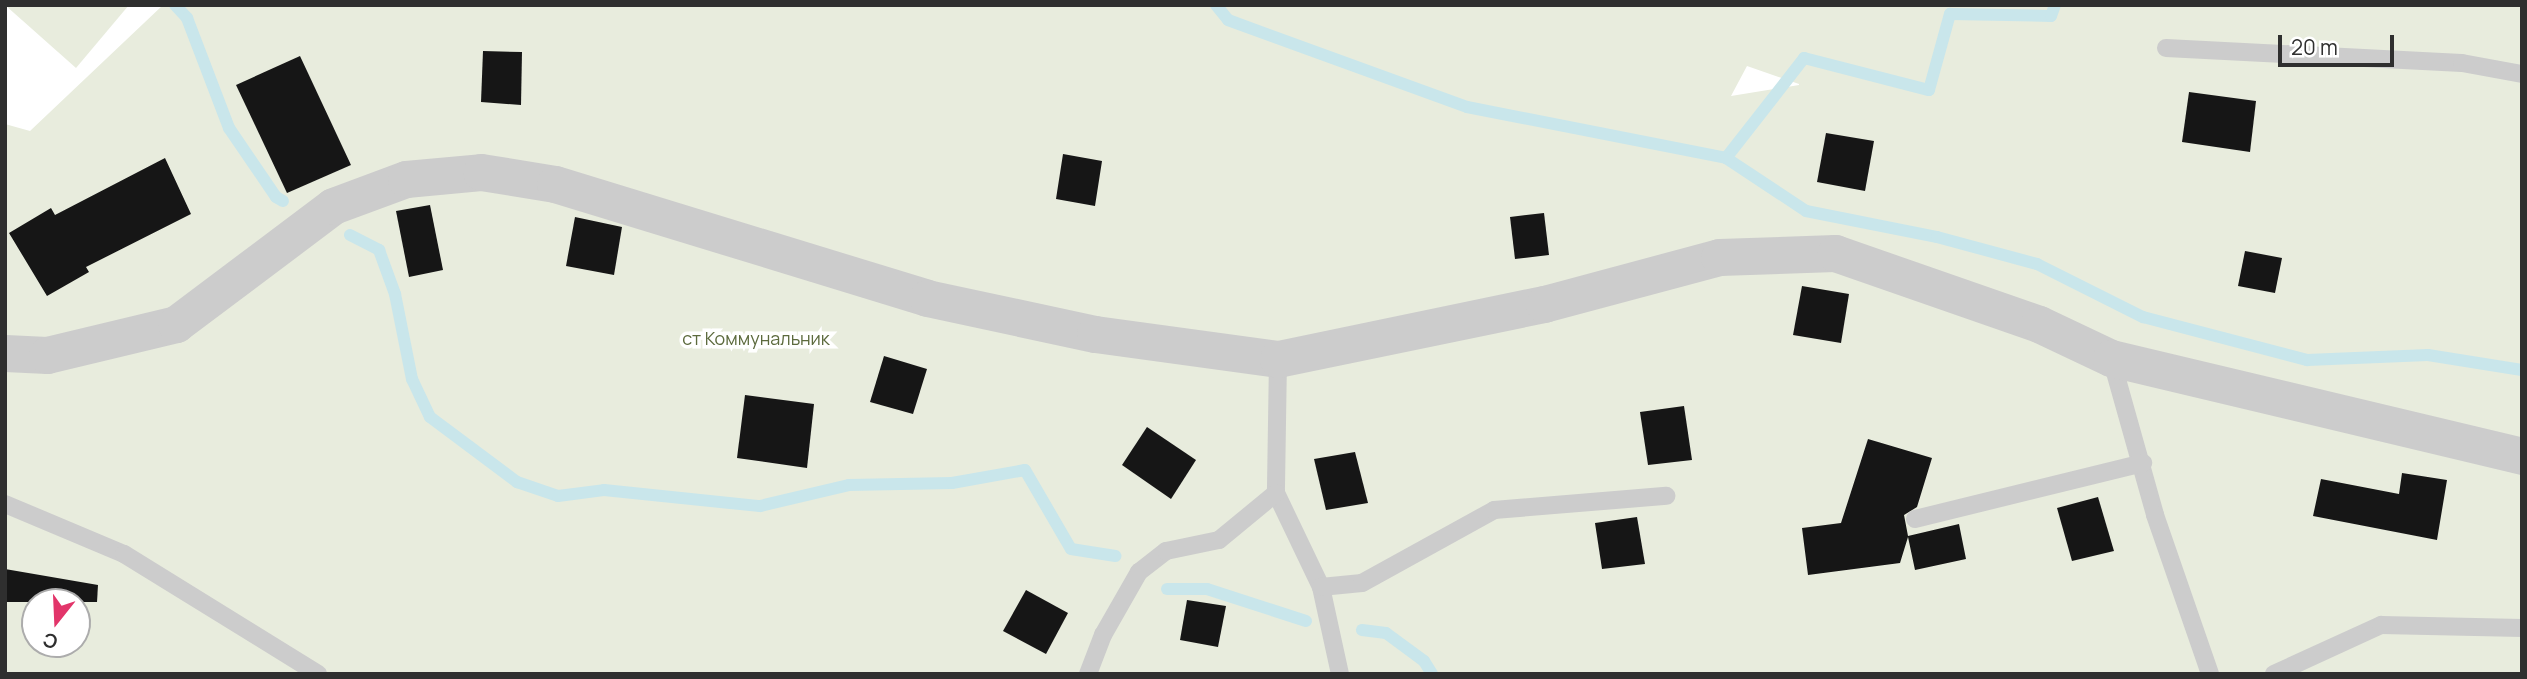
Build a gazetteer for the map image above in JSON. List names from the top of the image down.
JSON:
{
  "parks": ["ст Коммунальник"],
  "scale_bar": "20 m",
  "north": "bottom"
}
